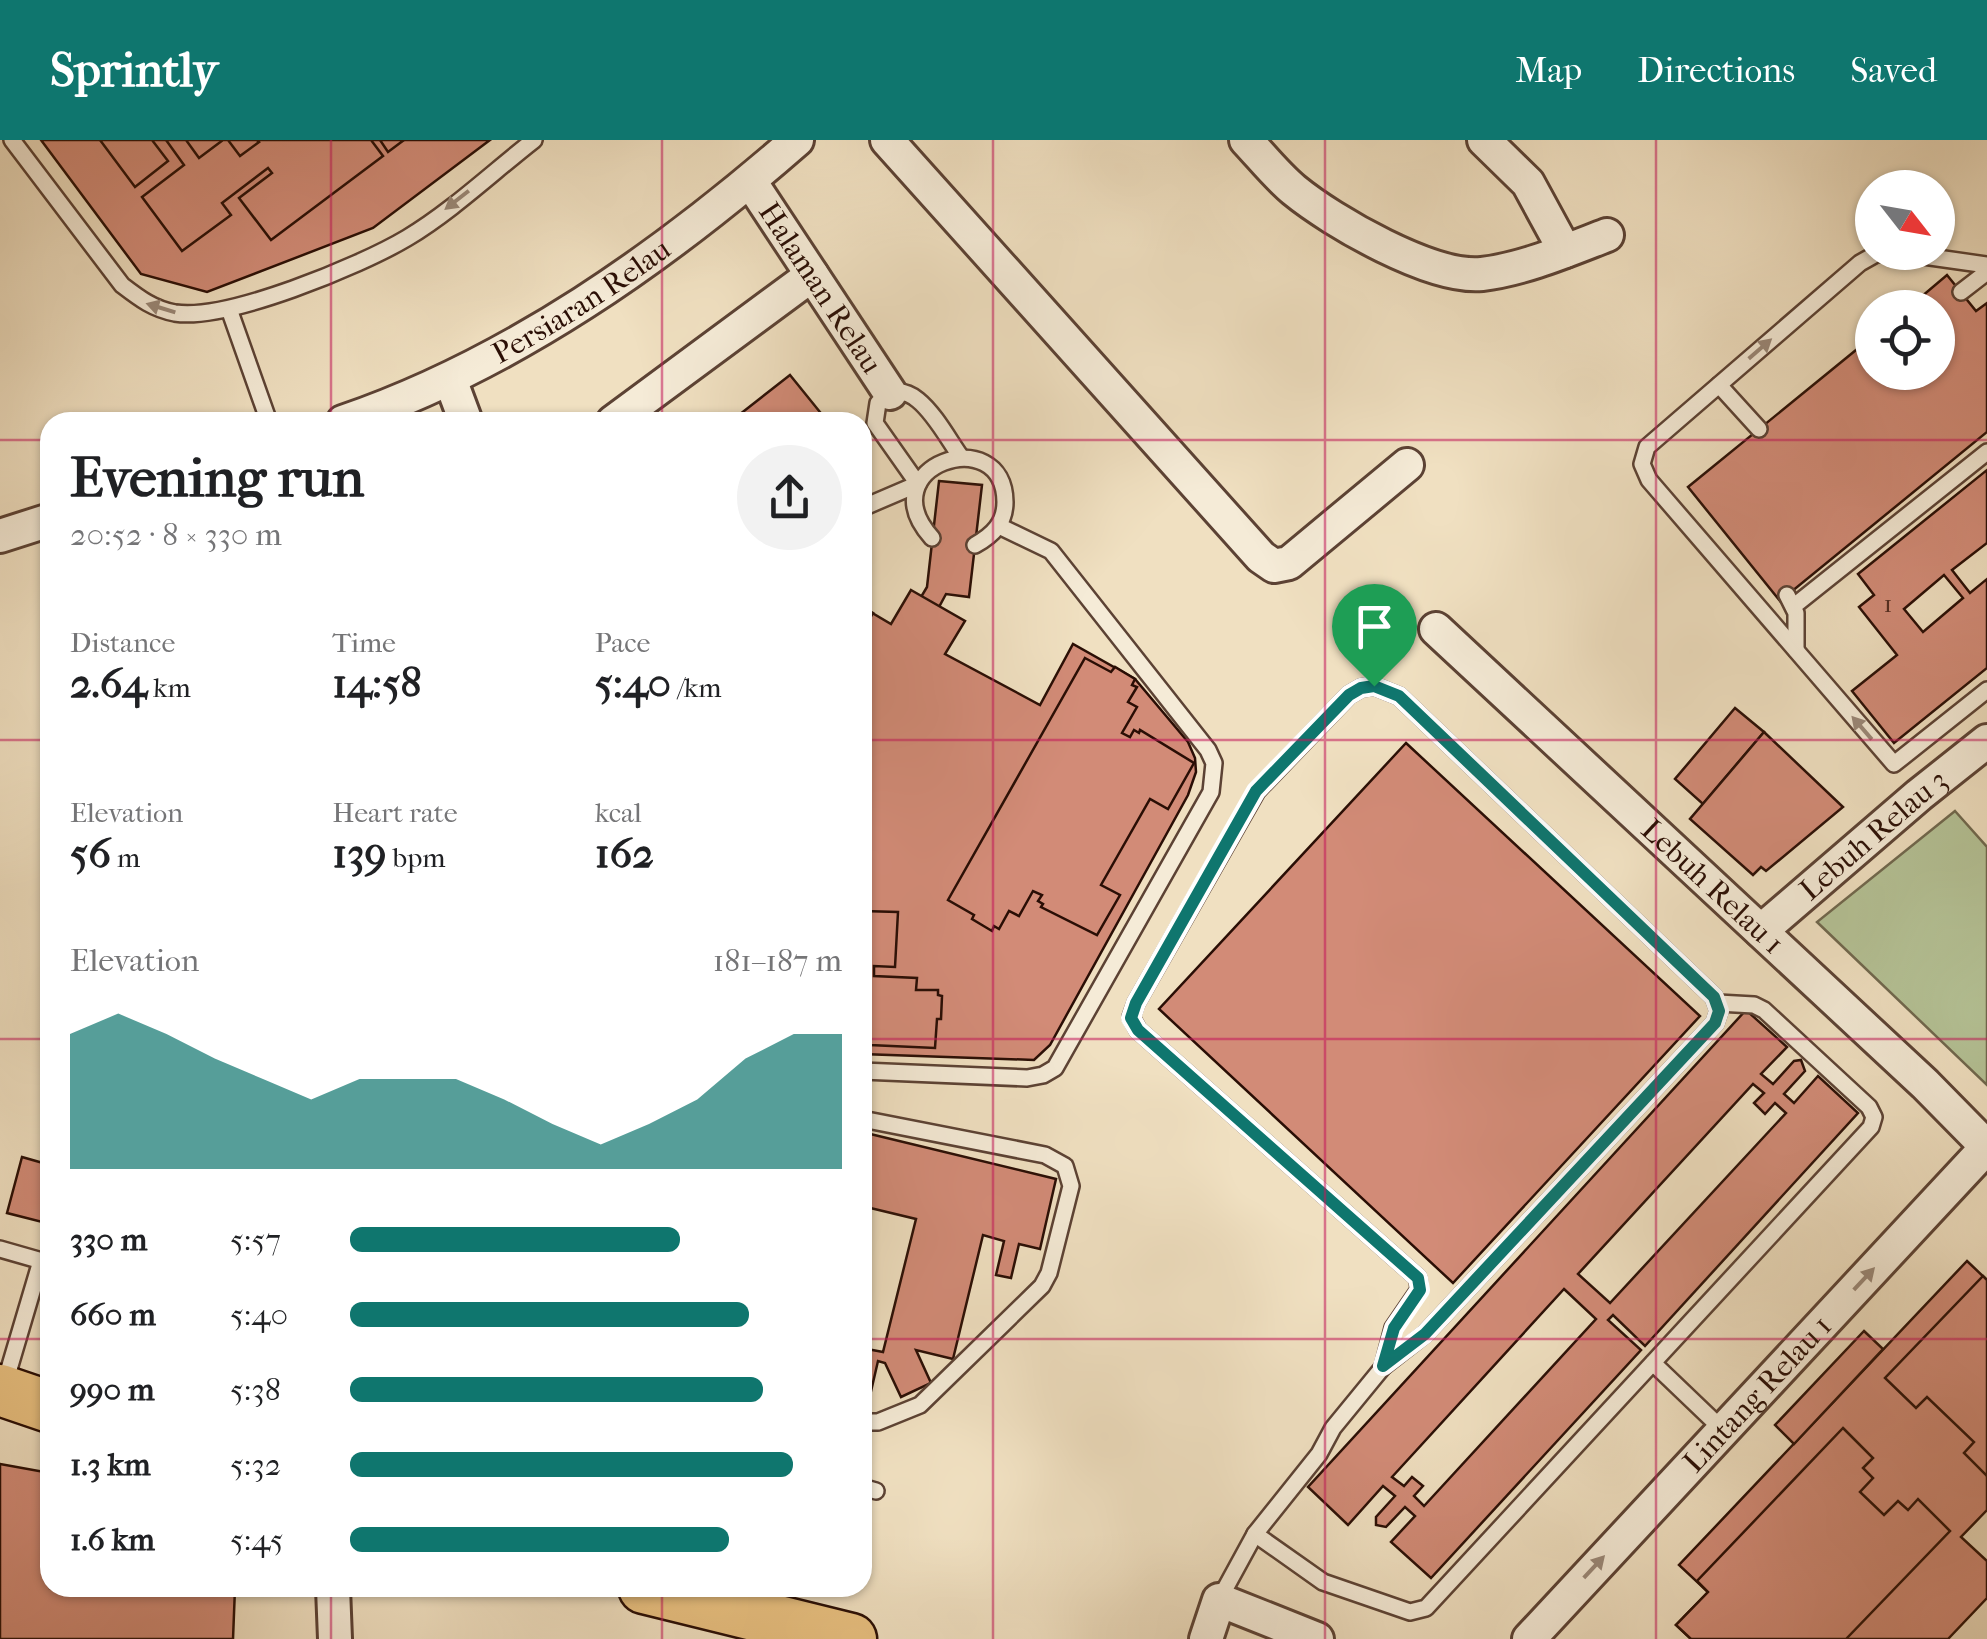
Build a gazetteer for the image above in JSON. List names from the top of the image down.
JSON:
{
  "streets": {
    "street": [
      "Halaman Relau",
      "Persiaran Relau",
      "Lebuh Relau 3",
      "Lebuh Relau 1",
      "Lintang Relau 1"
    ]
  },
  "crossings": [
    ["Halaman Relau", "Persiaran Relau"],
    ["Lebuh Relau 3", "Lebuh Relau 1"],
    ["Lebuh Relau 1", "Lintang Relau 1"]
  ],
  "one_way": ["Lintang Relau 1"],
  "house_numbers": ["1"],
  "north": "bottom right",
  "page": {
    "header": "Sprintly",
    "nav": ["Map", "Directions", "Saved"],
    "heading": ["Evening run", "20:52 · 8 × 330 m"],
    "stats": [
      ["Distance", "2.64 km"],
      ["Time", "14:58"],
      ["Pace", "5:40 /km"],
      ["Elevation", "56 m"],
      ["Heart rate", "139 bpm"],
      ["kcal", "162"]
    ],
    "chart": ["Elevation", "181–187 m"],
    "list": [
      {
        "name": "330 m",
        "note": "5:57"
      },
      {
        "name": "660 m",
        "note": "5:40"
      },
      {
        "name": "990 m",
        "note": "5:38"
      },
      {
        "name": "1.3 km",
        "note": "5:32"
      },
      {
        "name": "1.6 km",
        "note": "5:45"
      }
    ]
  }
}
